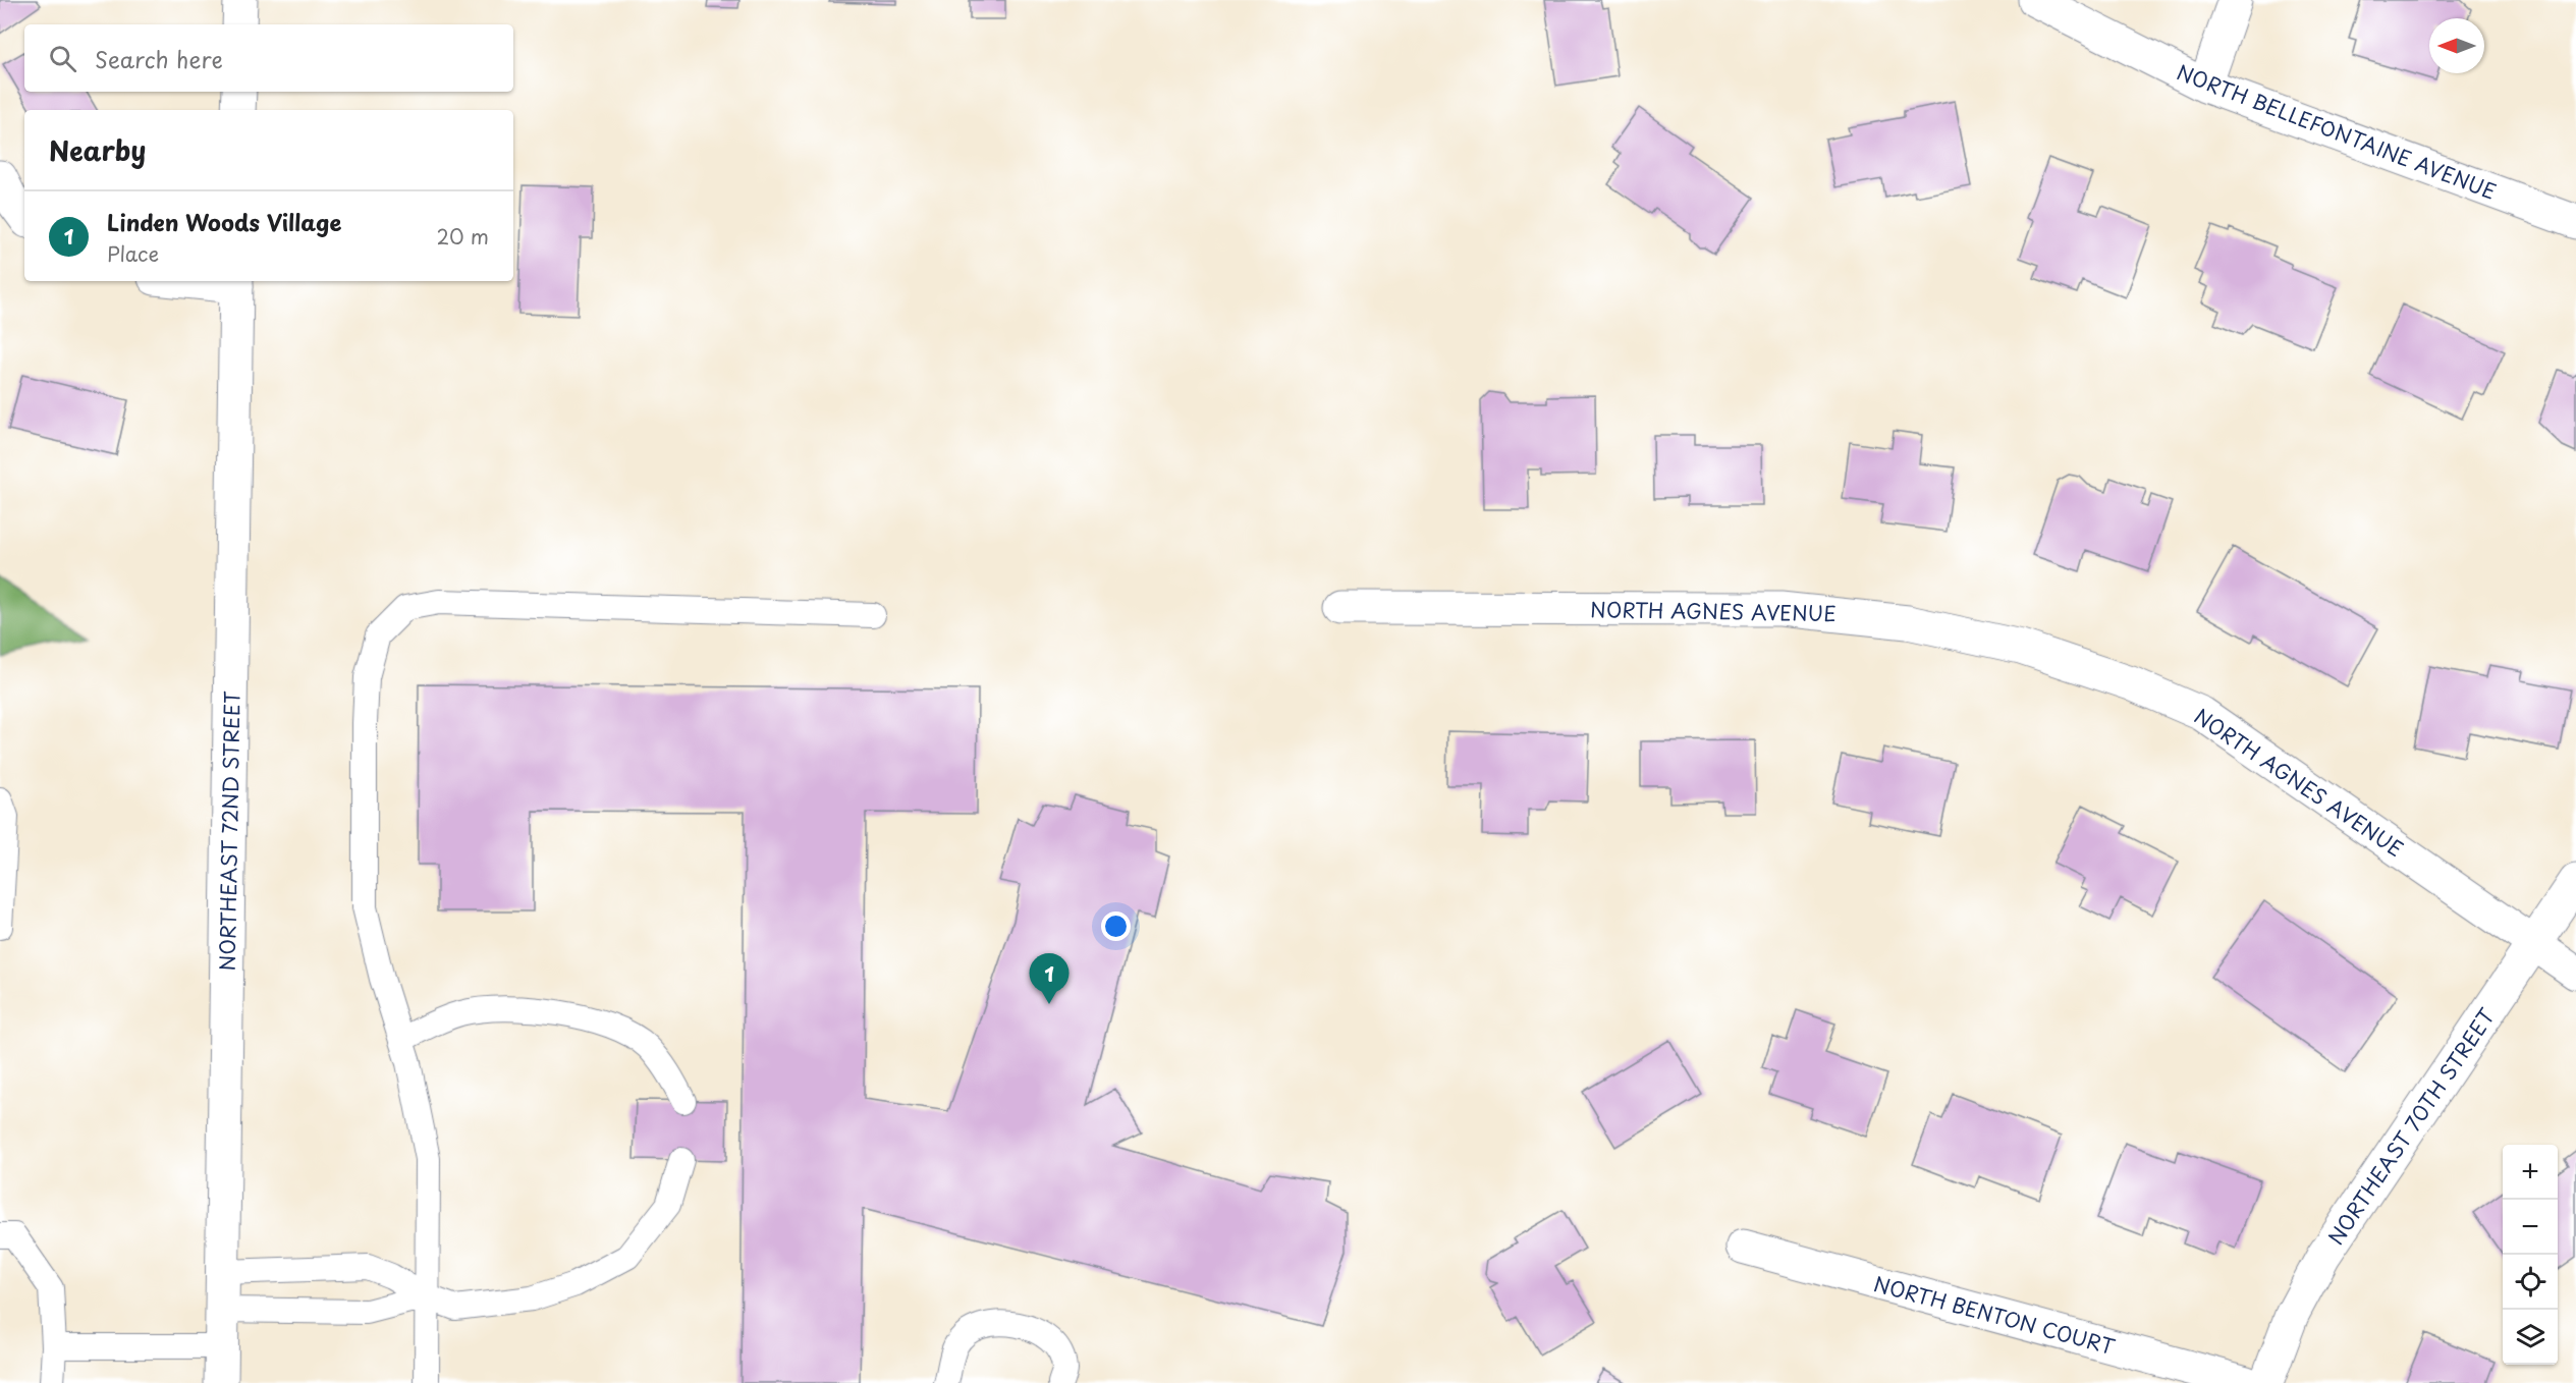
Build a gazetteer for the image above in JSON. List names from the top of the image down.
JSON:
{
  "streets": {
    "street": [
      "NORTH BELLEFONTAINE AVENUE",
      "NORTH AGNES AVENUE",
      "NORTHEAST 72ND STREET",
      "NORTHEAST 70TH STREET",
      "NORTH BENTON COURT"
    ]
  },
  "crossings": [
    ["NORTH AGNES AVENUE", "NORTHEAST 70TH STREET"]
  ],
  "north": "left",
  "page": {
    "search": "Search here",
    "heading": "Nearby",
    "list": [
      {
        "mark": "1",
        "name": "Linden Woods Village",
        "note": "Place",
        "value": "20 m"
      }
    ],
    "pins": "1",
    "map_buttons": ["+", "−"]
  }
}
